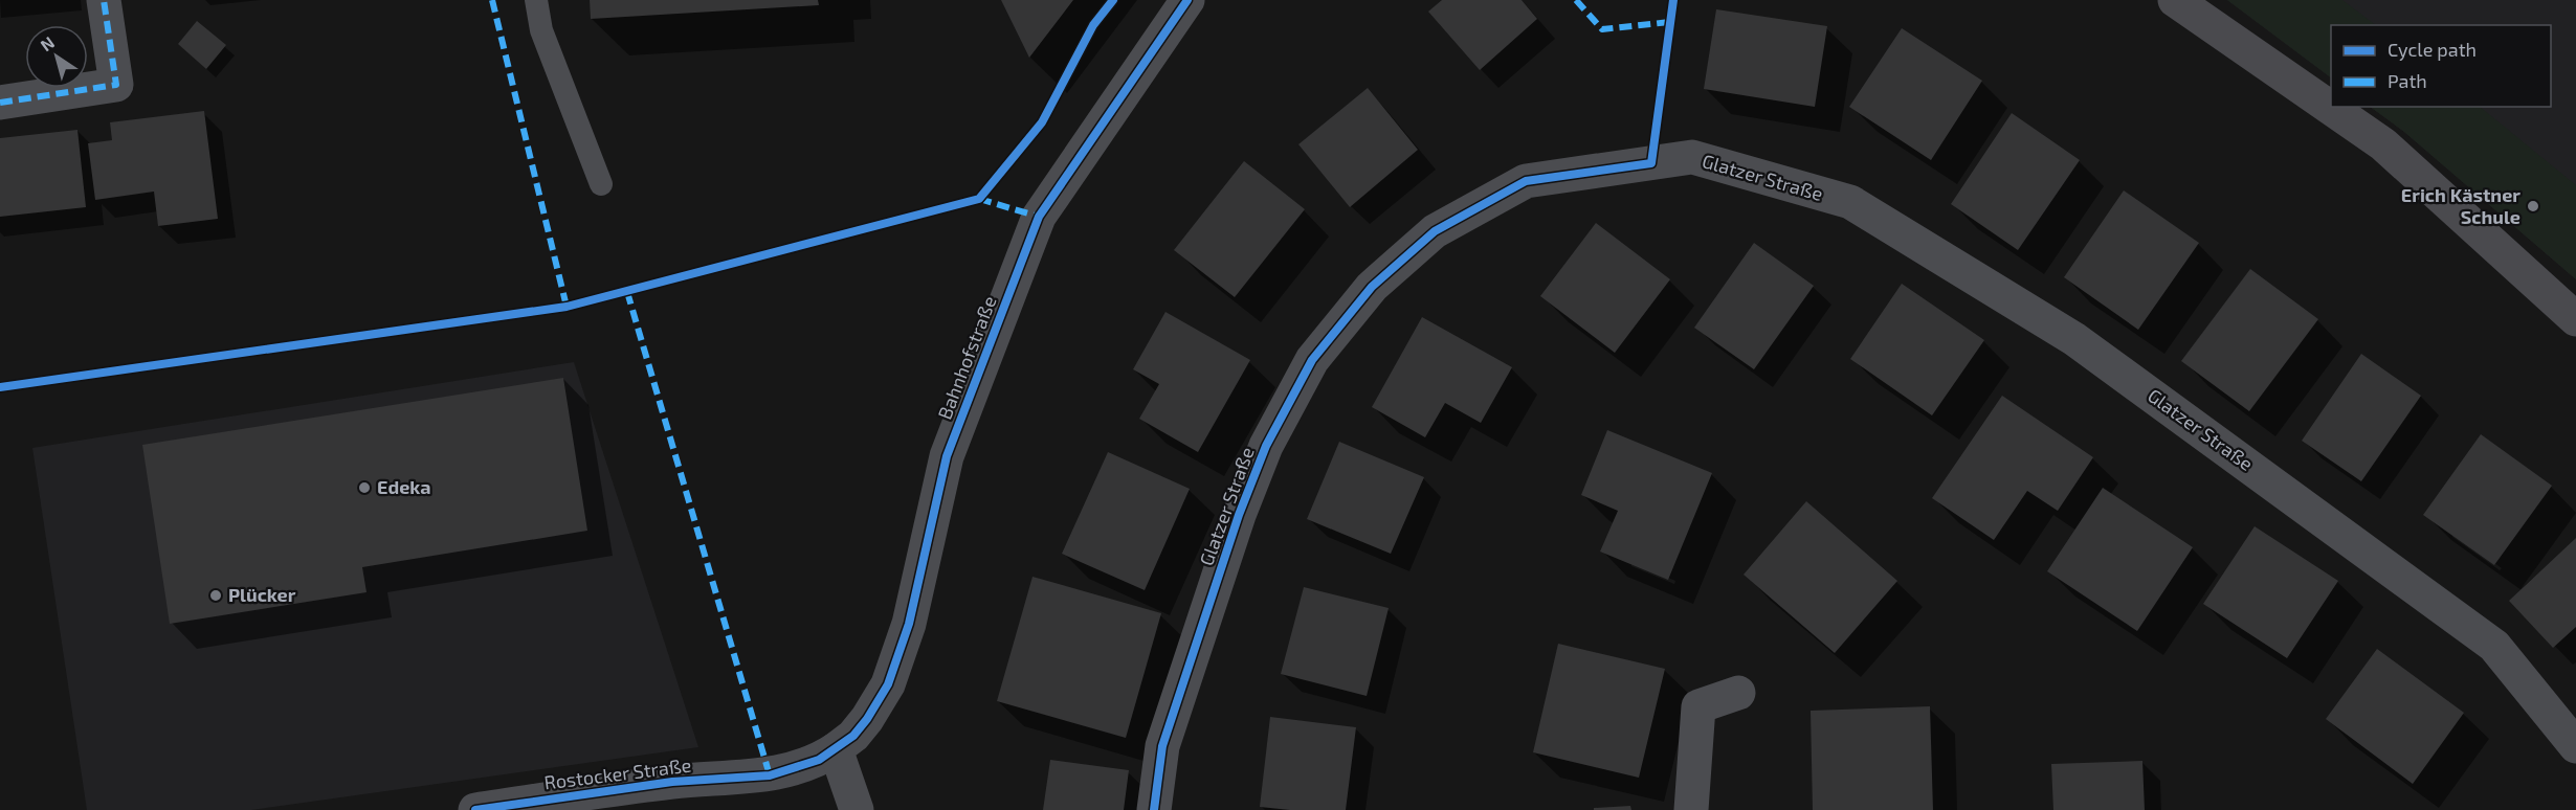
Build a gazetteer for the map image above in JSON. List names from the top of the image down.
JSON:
{
  "streets": {
    "street": ["Glatzer Straße", "Bahnhofstraße", "Rostocker Straße"]
  },
  "crossings": [
    ["Bahnhofstraße", "Rostocker Straße"]
  ],
  "places": ["Erich Kästner Schule", "Edeka", "Plücker"],
  "legend": ["Cycle path", "Path"],
  "north": "top left"
}
